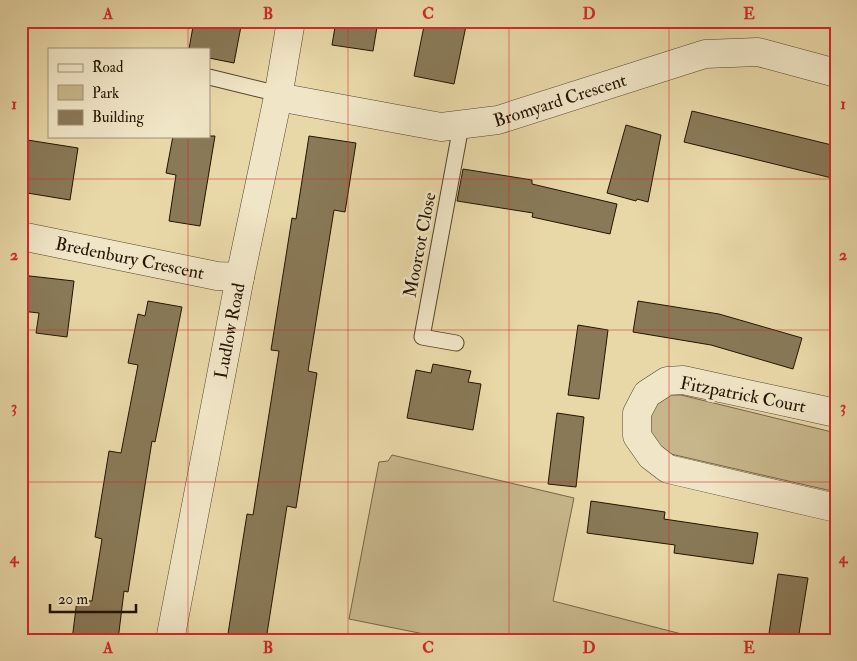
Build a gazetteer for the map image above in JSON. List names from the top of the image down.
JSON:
{
  "streets": {
    "street": [
      "Bromyard Crescent",
      "Bredenbury Crescent",
      "Ludlow Road",
      "Fitzpatrick Court"
    ],
    "lane": ["Moorcot Close"]
  },
  "crossings": [
    ["Bromyard Crescent", "Moorcot Close"],
    ["Bromyard Crescent", "Ludlow Road"],
    ["Bredenbury Crescent", "Ludlow Road"]
  ],
  "legend": ["Road", "Park", "Building"],
  "scale_bar": "20 m",
  "grid": {
    "columns": [
      "A",
      "B",
      "C",
      "D",
      "E"
    ],
    "rows": [
      "1",
      "2",
      "3",
      "4"
    ]
  }
}
